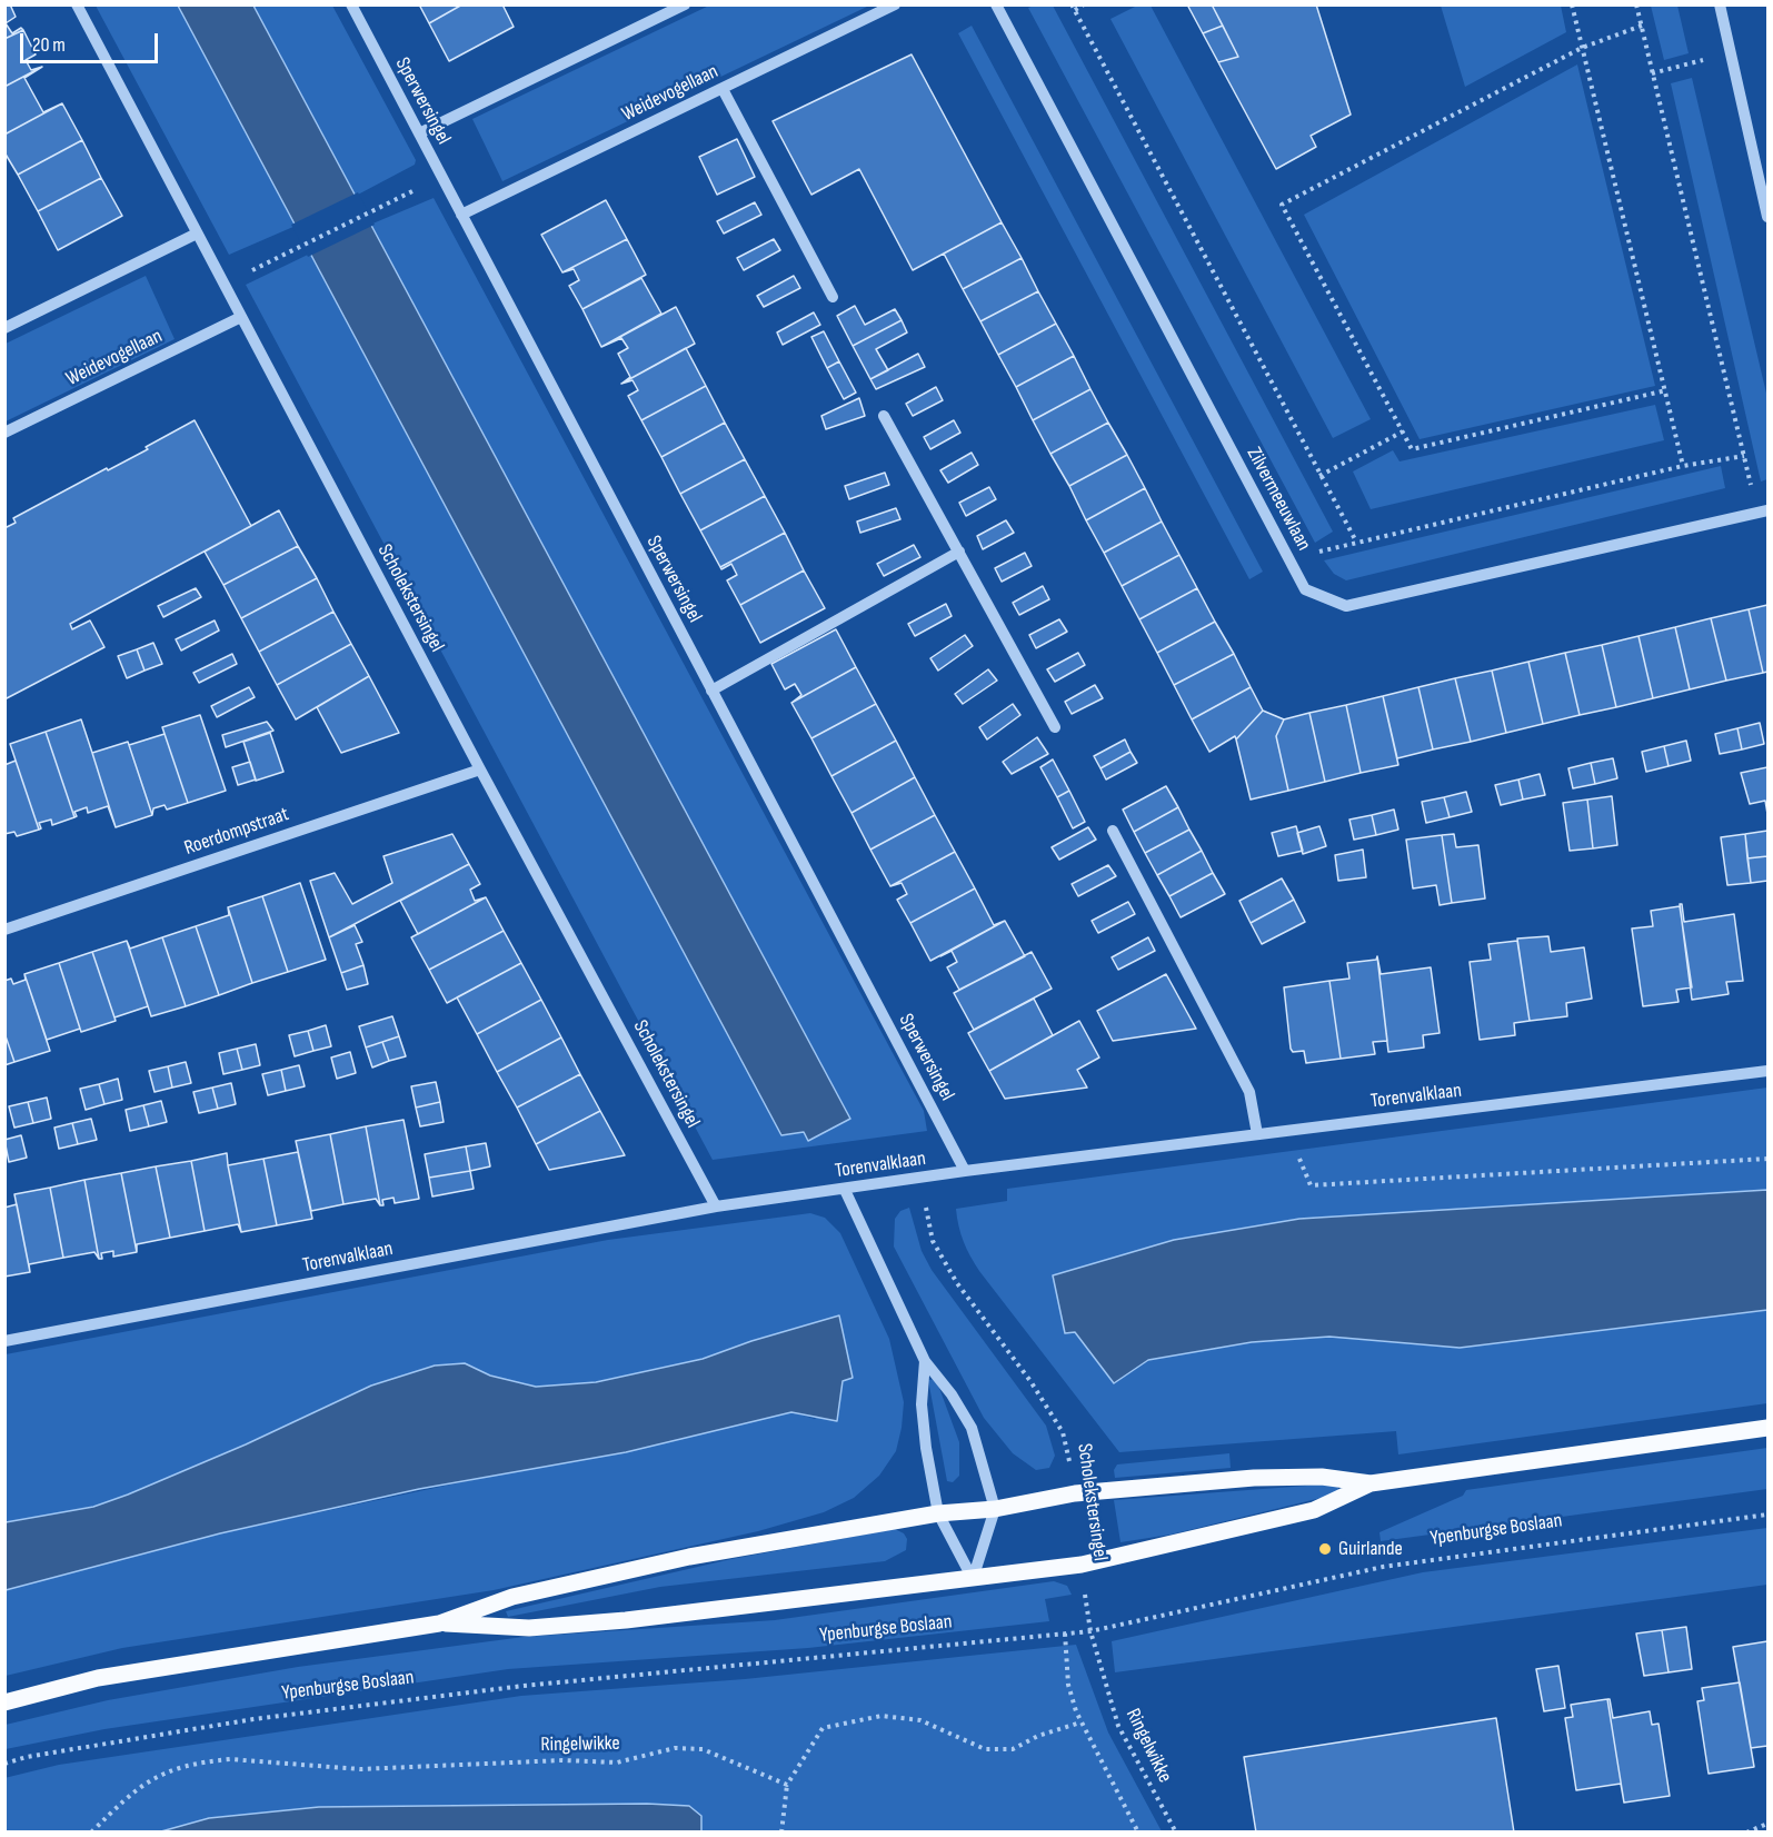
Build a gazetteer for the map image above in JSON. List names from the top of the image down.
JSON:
{
  "streets": {
    "main road": ["Ypenburgse Boslaan"],
    "street": [
      "Weidevogellaan",
      "Sperwersingel",
      "Zilvermeeuwlaan",
      "Scholekstersingel",
      "Roerdompstraat",
      "Torenvalklaan"
    ],
    "path": ["Ringelwikke"]
  },
  "crossings": [
    ["Weidevogellaan", "Sperwersingel"],
    ["Weidevogellaan", "Scholekstersingel"],
    ["Sperwersingel", "Torenvalklaan"],
    ["Scholekstersingel", "Roerdompstraat"],
    ["Scholekstersingel", "Torenvalklaan"],
    ["Scholekstersingel", "Ypenburgse Boslaan"],
    ["Scholekstersingel", "Ringelwikke"],
    ["Ypenburgse Boslaan", "Ringelwikke"]
  ],
  "places": ["Guirlande"],
  "scale_bar": "20 m"
}
